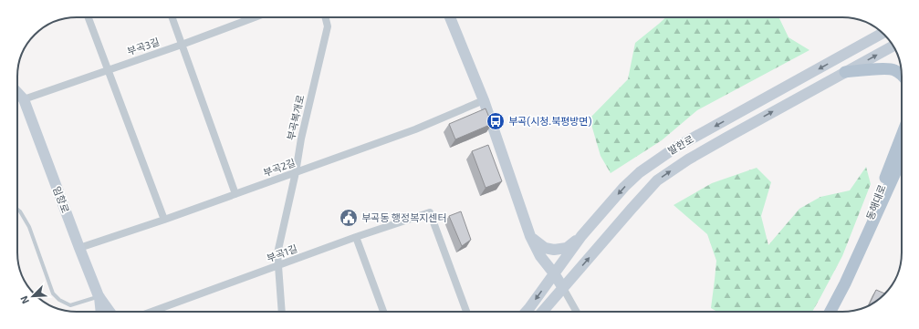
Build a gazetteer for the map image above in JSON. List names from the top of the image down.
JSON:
{
  "streets": {
    "main road": ["동해대로"],
    "street": [
      "부곡3길",
      "부곡복개로",
      "발한로",
      "부곡2길",
      "임항로",
      "부곡1길"
    ]
  },
  "crossings": [
    ["부곡3길", "임항로"],
    ["부곡복개로", "부곡2길"],
    ["부곡복개로", "부곡1길"],
    ["부곡2길", "임항로"]
  ],
  "places": {
    "bus stop": ["부곡(시청.북평방면)"],
    "public building": ["부곡동 행정복지센터"]
  },
  "north": "bottom left"
}
